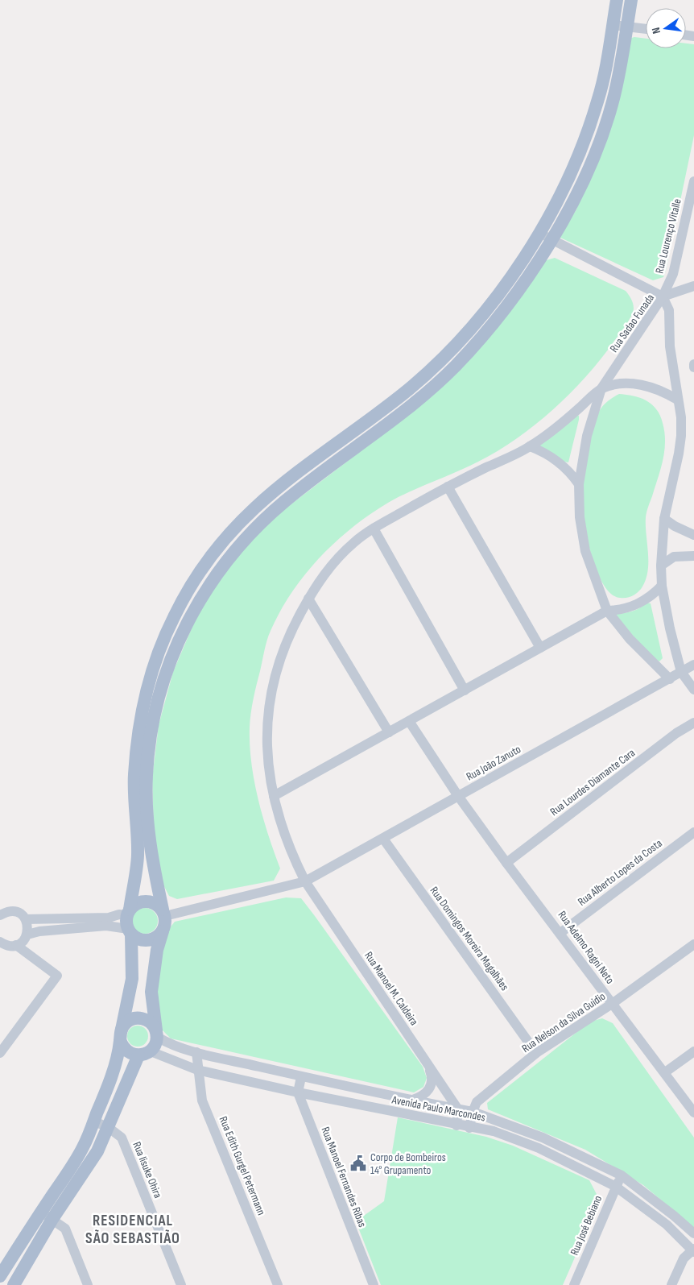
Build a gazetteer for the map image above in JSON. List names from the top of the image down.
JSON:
{
  "streets": {
    "street": [
      "Rua Lourenço Vitalle",
      "Rua Sadao Funada",
      "Rua João Zanuto",
      "Rua Lourdes Diamante Cara",
      "Rua Alberto Lopes da Costa",
      "Rua Domingos Moreira Magalhães",
      "Rua Adelmo Ragni Neto",
      "Rua Manoel M. Caldeira",
      "Rua Nelson da Silva Guidio",
      "Avenida Paulo Marcondes",
      "Rua Edith Gurgel Petermann",
      "Rua Iisuke Ohira",
      "Rua Manoel Fernandes Ribas",
      "Rua José Bebiano"
    ]
  },
  "crossings": [
    ["Rua Lourenço Vitalle", "Rua Sadao Funada"],
    ["Rua Sadao Funada", "Rua João Zanuto"],
    ["Rua Sadao Funada", "Rua Manoel M. Caldeira"],
    ["Rua João Zanuto", "Rua Domingos Moreira Magalhães"],
    ["Rua João Zanuto", "Rua Adelmo Ragni Neto"],
    ["Rua João Zanuto", "Rua Manoel M. Caldeira"],
    ["Rua Lourdes Diamante Cara", "Rua Adelmo Ragni Neto"],
    ["Rua Alberto Lopes da Costa", "Rua Adelmo Ragni Neto"],
    ["Rua Domingos Moreira Magalhães", "Rua Nelson da Silva Guidio"],
    ["Rua Adelmo Ragni Neto", "Rua Nelson da Silva Guidio"],
    ["Rua Manoel M. Caldeira", "Avenida Paulo Marcondes"],
    ["Rua Nelson da Silva Guidio", "Avenida Paulo Marcondes"],
    ["Avenida Paulo Marcondes", "Rua Edith Gurgel Petermann"],
    ["Avenida Paulo Marcondes", "Rua Manoel Fernandes Ribas"],
    ["Avenida Paulo Marcondes", "Rua José Bebiano"]
  ],
  "districts": ["RESIDENCIAL SÃO SEBASTIÃO"],
  "places": {
    "public building": ["Corpo de Bombeiros 14° Grupamento"]
  },
  "north": "left"
}
